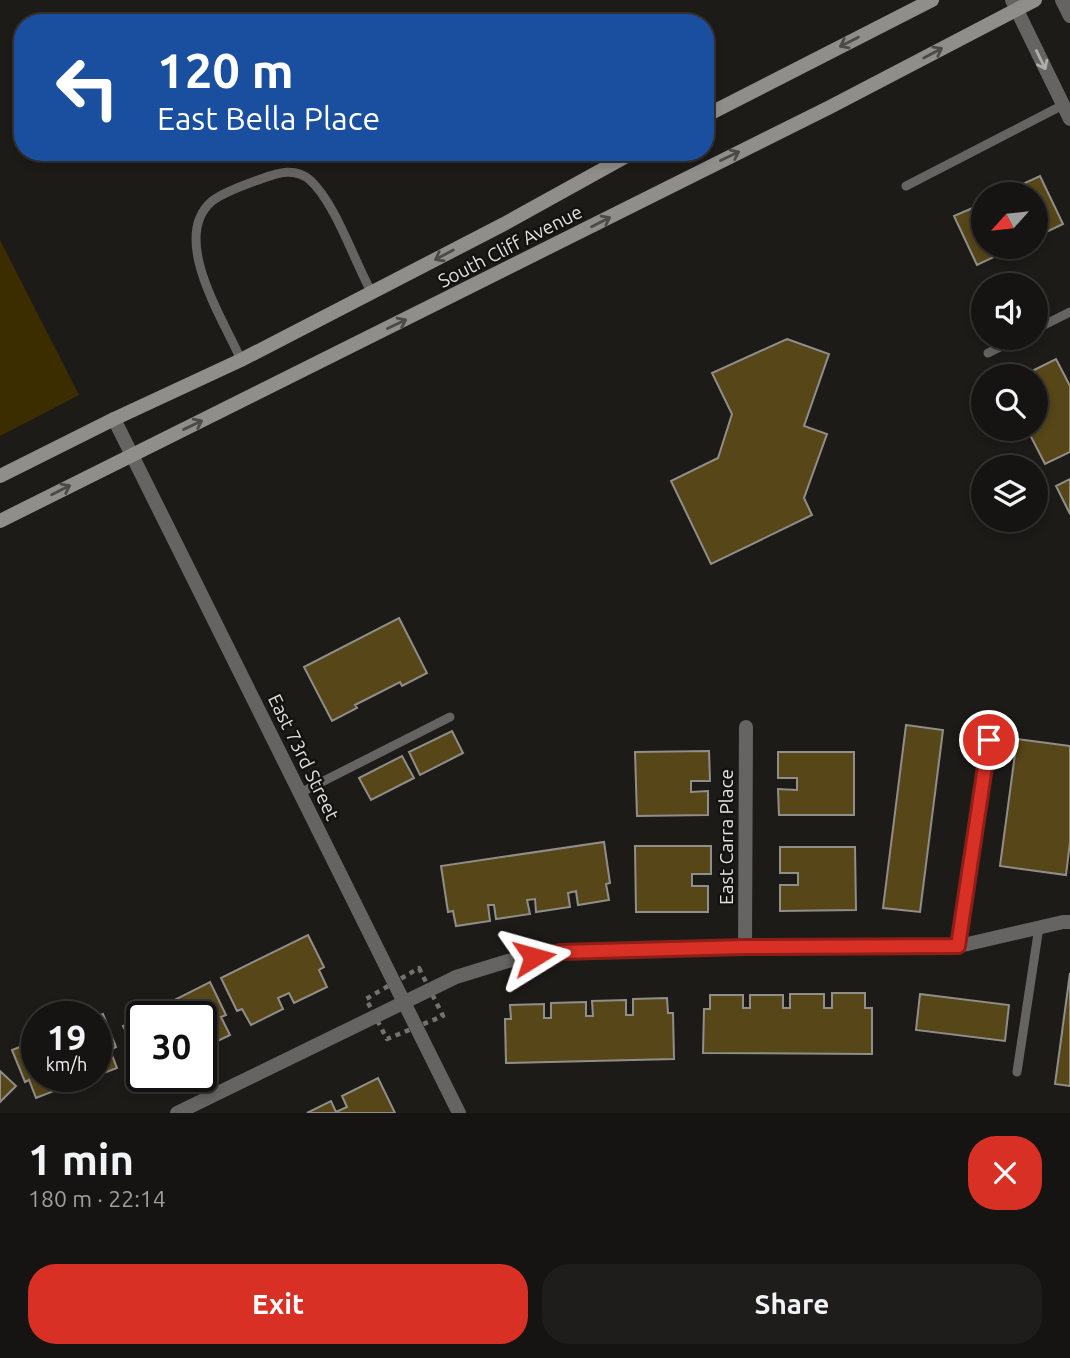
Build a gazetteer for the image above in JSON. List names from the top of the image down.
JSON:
{
  "streets": {
    "main road": ["South Cliff Avenue"],
    "street": ["East 73rd Street", "East Carra Place"]
  },
  "crossings": [
    ["South Cliff Avenue", "East 73rd Street"]
  ],
  "north": "bottom left",
  "page": {
    "turn": ["120 m", "East Bella Place"],
    "speed": "19 km/h",
    "limit": "30",
    "heading": ["1 min", "180 m · 22:14"],
    "buttons": ["Exit", "Share"]
  }
}
